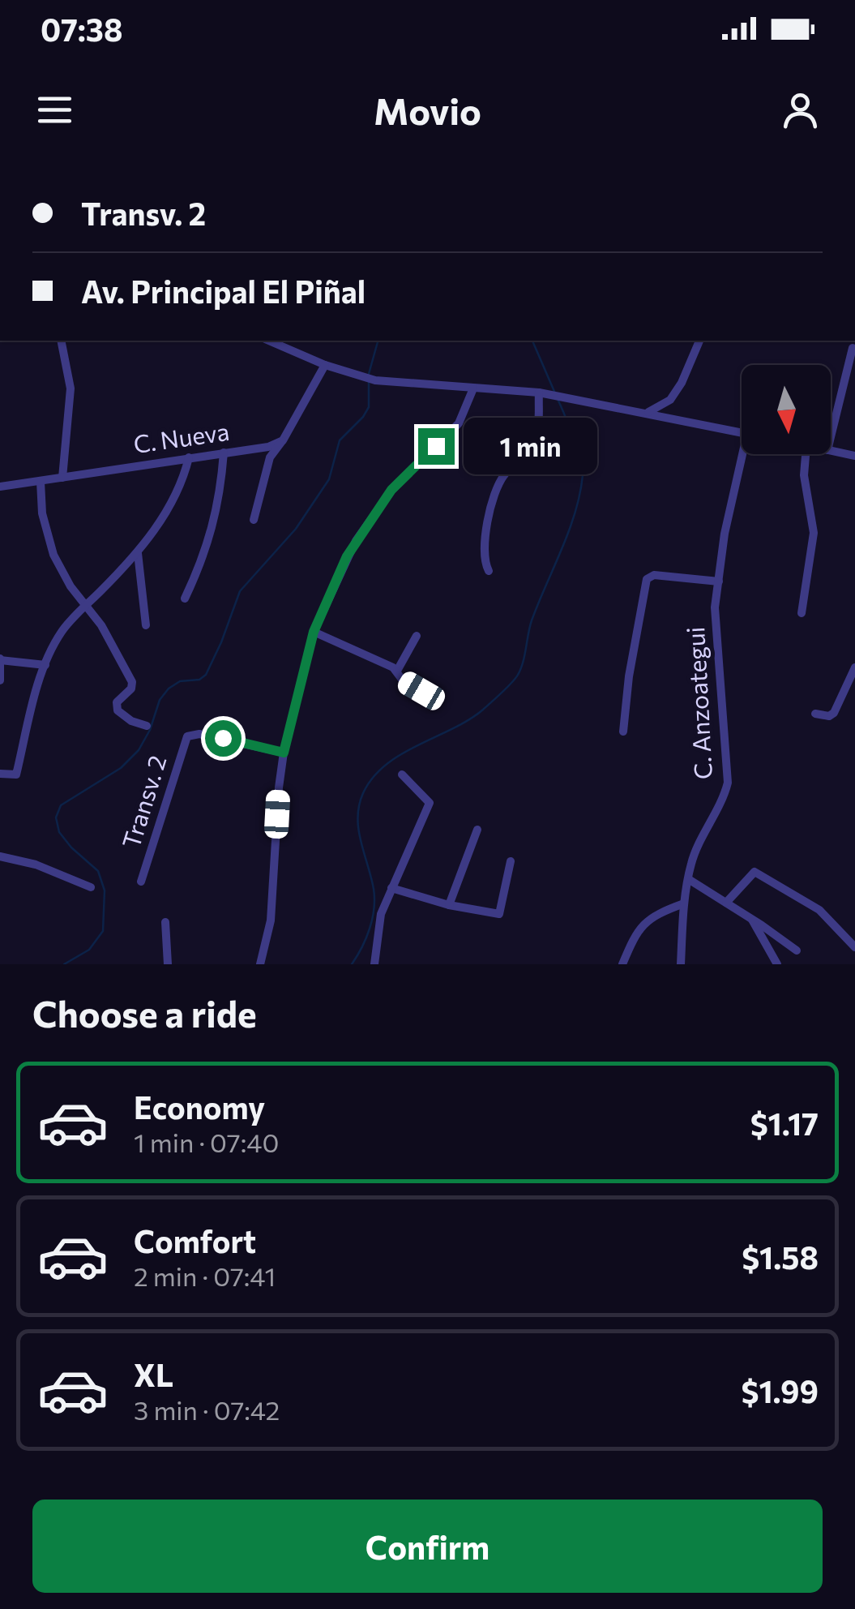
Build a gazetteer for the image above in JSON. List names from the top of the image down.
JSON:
{
  "streets": {
    "street": ["C. Nueva", "C. Anzoategui", "Transv. 2"]
  },
  "north": "bottom",
  "page": {
    "status": "07:38",
    "header": "Movio",
    "banner": ["Transv. 2", "Av. Principal El Piñal"],
    "bubble": "1 min",
    "heading": "Choose a ride",
    "list": [
      {
        "name": "Economy",
        "note": "1 min · 07:40",
        "value": "$1.17"
      },
      {
        "name": "Comfort",
        "note": "2 min · 07:41",
        "value": "$1.58"
      },
      {
        "name": "XL",
        "note": "3 min · 07:42",
        "value": "$1.99"
      }
    ],
    "buttons": "Confirm"
  }
}
